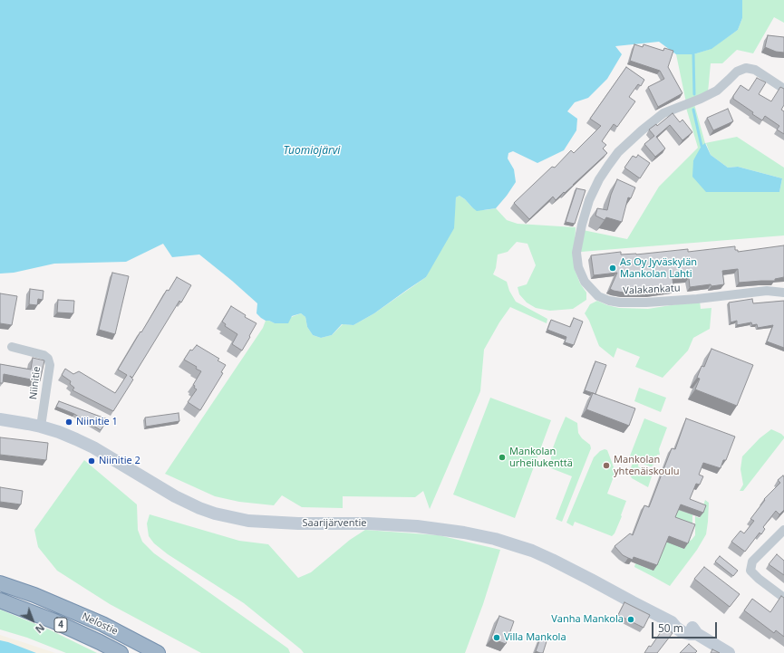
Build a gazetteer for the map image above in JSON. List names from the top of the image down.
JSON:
{
  "streets": {
    "highway": ["Nelostie", "4"],
    "main road": ["Saarijärventie"],
    "street": ["Valakankatu", "Niinitie"]
  },
  "crossings": [
    ["Niinitie", "Saarijärventie"]
  ],
  "water": ["Tuomiojärvi"],
  "places": [
    "As Oy Jyväskylän Mankolan Lahti",
    "Niinitie 1",
    "Mankolan urheilukenttä",
    "Niinitie 2",
    "Mankolan yhtenäiskoulu",
    "Vanha Mankola",
    "Villa Mankola"
  ],
  "scale_bar": "50 m",
  "north": "bottom right"
}
